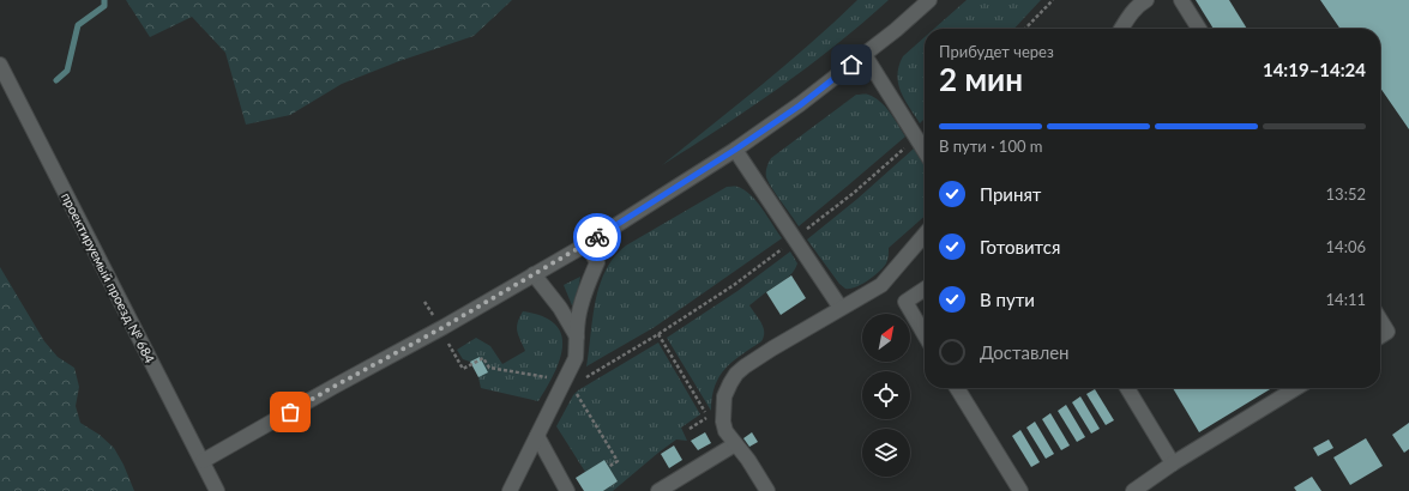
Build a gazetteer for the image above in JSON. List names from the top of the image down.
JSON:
{
  "streets": {
    "street": ["проектируемый проезд № 684"]
  },
  "north": "top right",
  "page": {
    "heading": ["2 мин", "Прибудет через", "14:19–14:24"],
    "bar": "В пути · 100 m",
    "list": [
      ["Принят", "13:52"],
      ["Готовится", "14:06"],
      ["В пути", "14:11"],
      "Доставлен"
    ]
  }
}
